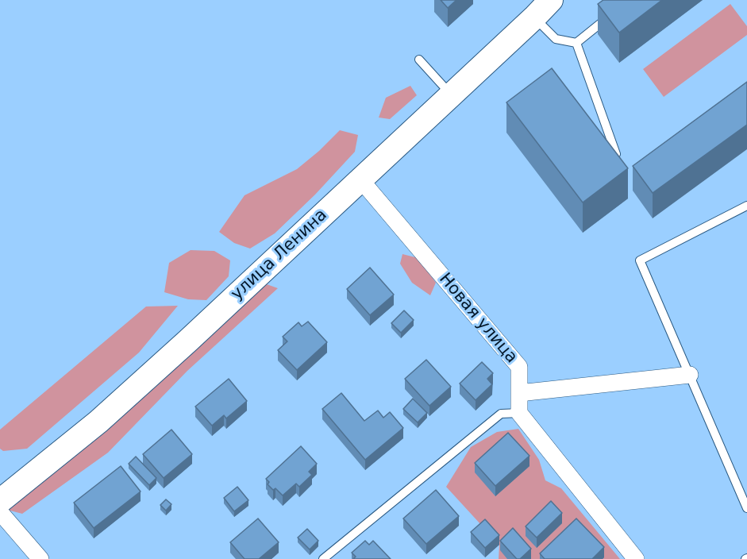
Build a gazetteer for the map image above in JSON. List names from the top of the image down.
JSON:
{
  "streets": {
    "main road": ["улица Ленина"],
    "street": ["Новая улица"]
  },
  "crossings": [
    ["улица Ленина", "Новая улица"]
  ]
}
